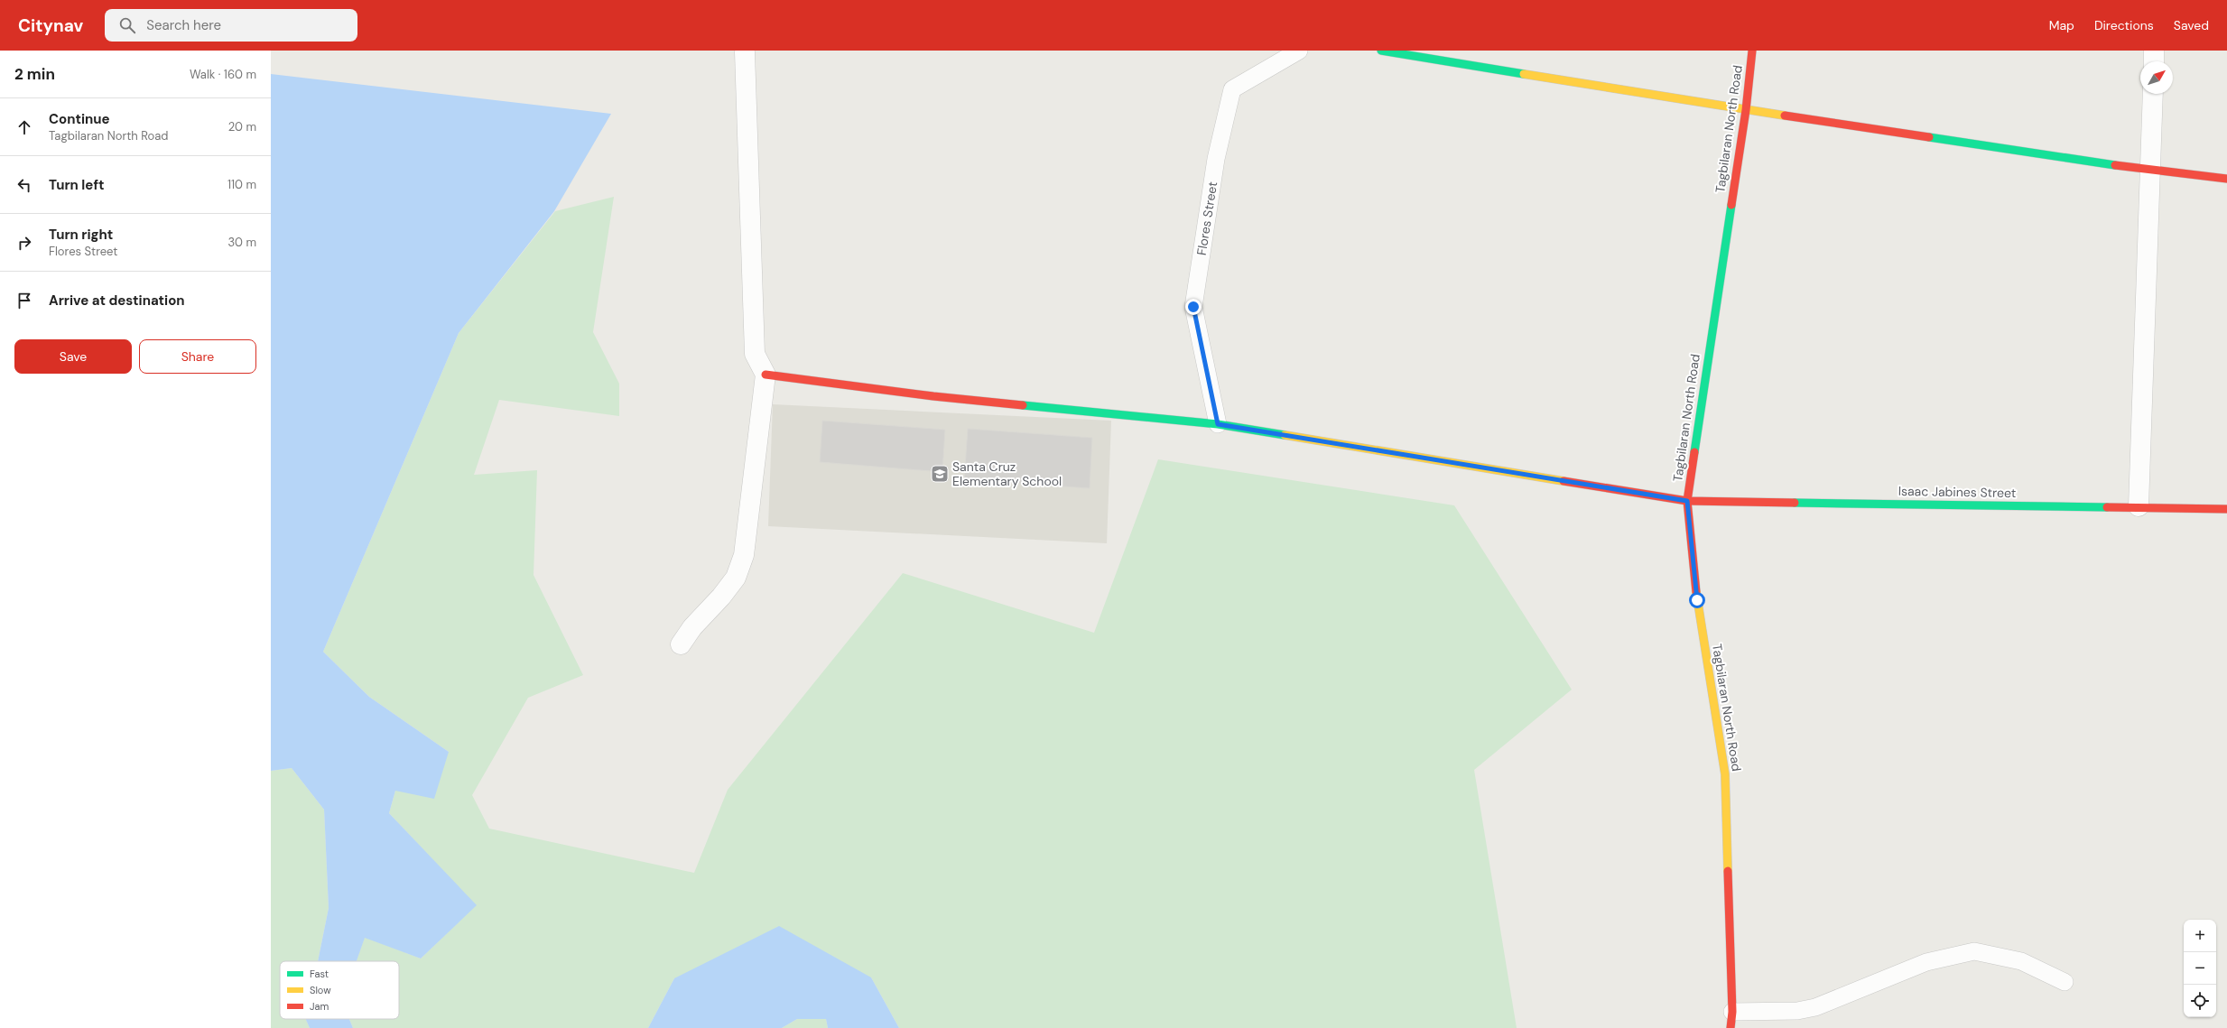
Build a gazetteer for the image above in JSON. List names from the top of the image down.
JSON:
{
  "streets": {
    "street": ["Tagbilaran North Road", "Isaac Jabines Street"],
    "lane": ["Flores Street"]
  },
  "crossings": [
    ["Tagbilaran North Road", "Isaac Jabines Street"],
    ["Flores Street", "Isaac Jabines Street"]
  ],
  "places": {
    "school or university": ["Santa Cruz Elementary School"]
  },
  "legend": ["Fast", "Slow", "Jam"],
  "north": "top right",
  "page": {
    "header": "Citynav",
    "search": "Search here",
    "nav": ["Map", "Directions", "Saved"],
    "heading": ["2 min", "Walk · 160 m"],
    "list": [
      ["Continue", "Tagbilaran North Road", "20 m"],
      ["Turn left", "110 m"],
      ["Turn right", "Flores Street", "30 m"],
      "Arrive at destination"
    ],
    "buttons": ["Save", "Share"],
    "map_buttons": ["+", "−"]
  }
}
